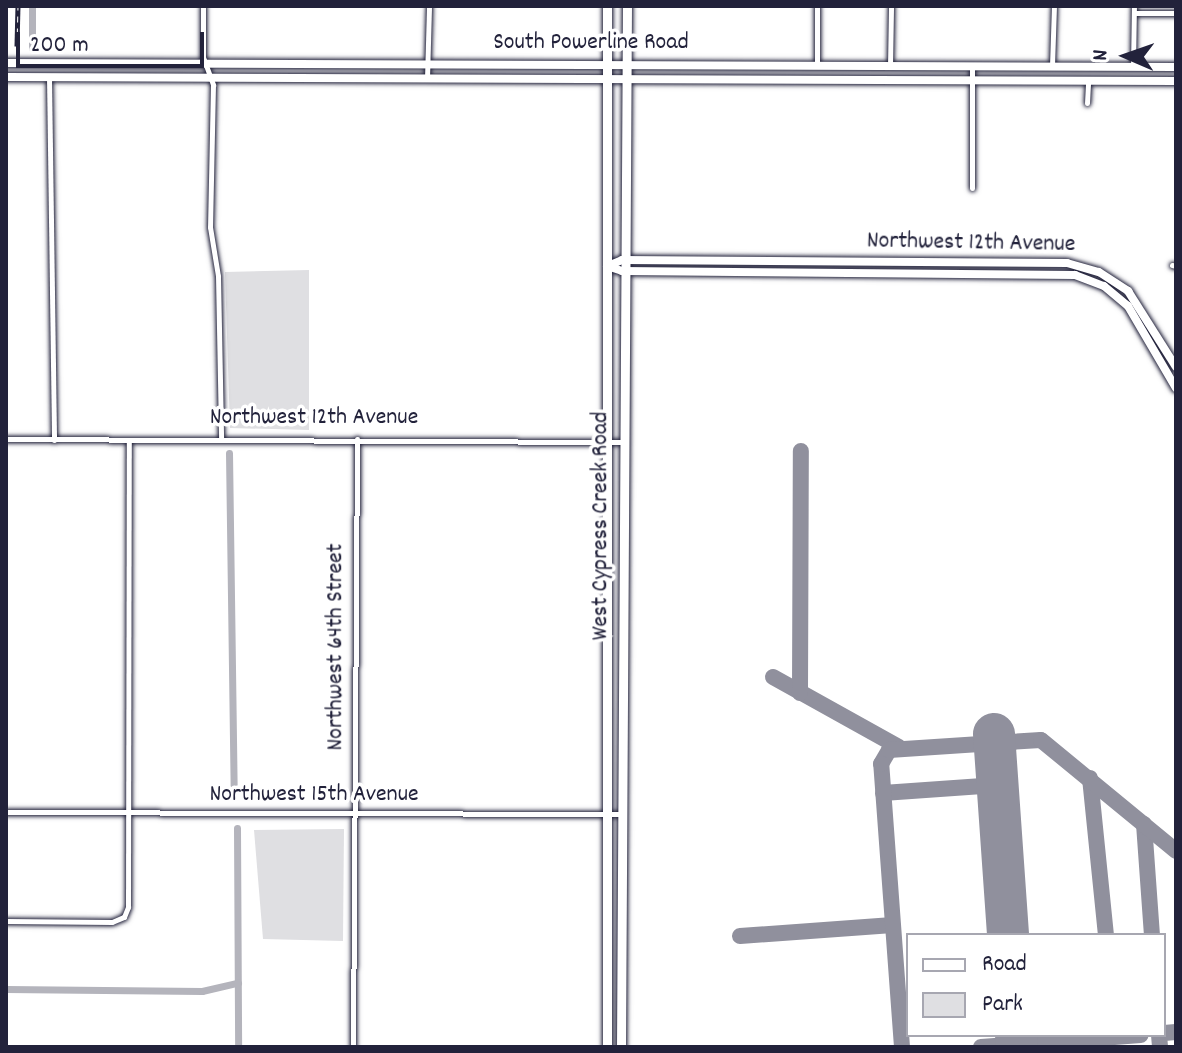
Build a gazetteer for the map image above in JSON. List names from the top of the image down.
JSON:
{
  "streets": {
    "main road": ["South Powerline Road", "Northwest 12th Avenue", "West Cypress Creek Road"],
    "street": ["Northwest 64th Street", "Northwest 15th Avenue"]
  },
  "crossings": [
    ["South Powerline Road", "West Cypress Creek Road"],
    ["Northwest 12th Avenue", "West Cypress Creek Road"],
    ["Northwest 12th Avenue", "Northwest 64th Street"],
    ["West Cypress Creek Road", "Northwest 15th Avenue"],
    ["Northwest 64th Street", "Northwest 15th Avenue"]
  ],
  "legend": ["Road", "Park"],
  "scale_bar": "200 m",
  "north": "left"
}
